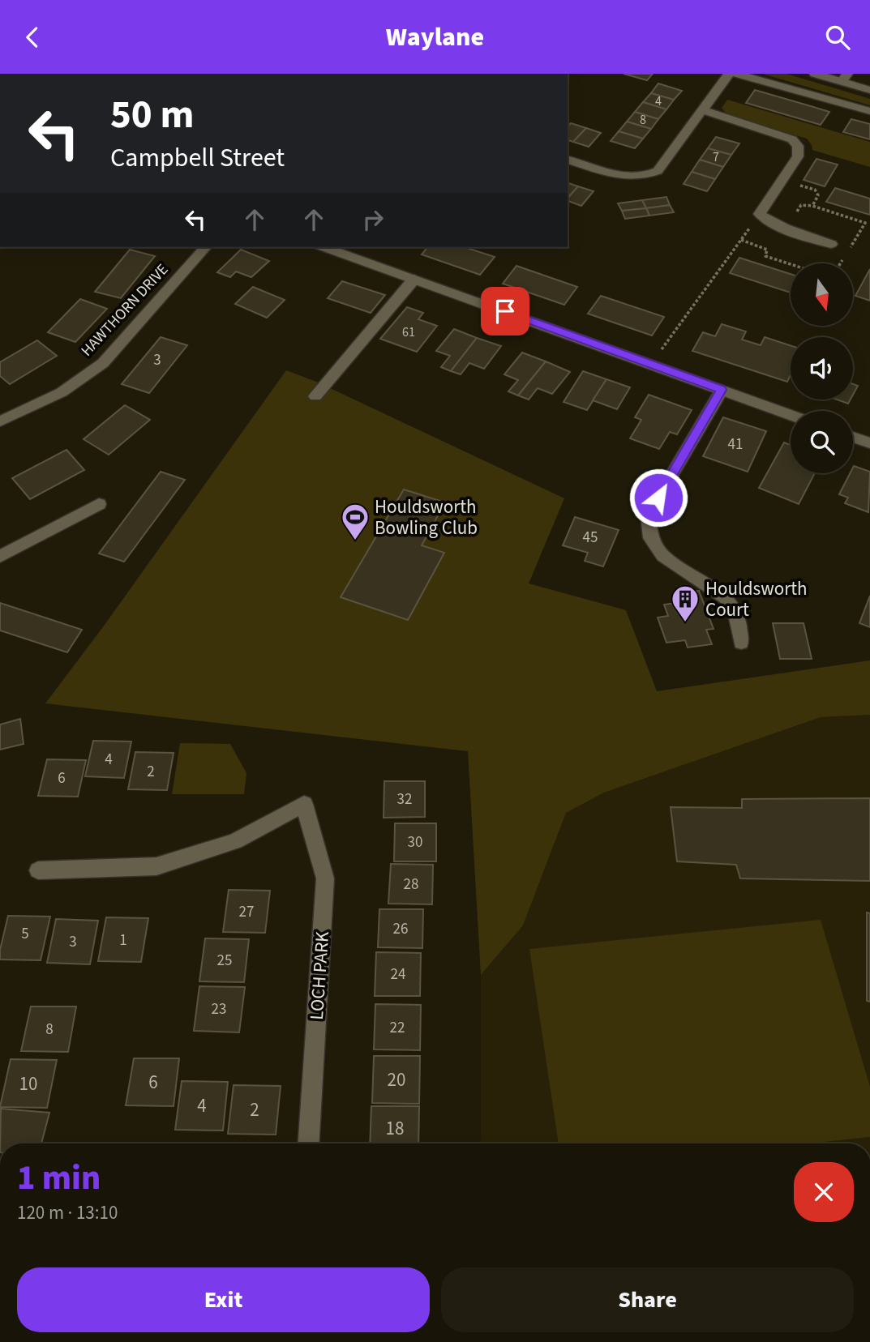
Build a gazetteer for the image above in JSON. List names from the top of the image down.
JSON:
{
  "streets": {
    "street": ["HAWTHORN DRIVE", "LOCH PARK"]
  },
  "places": {
    "sports": ["Houldsworth Bowling Club"],
    "building": ["Houldsworth Court"]
  },
  "house_numbers": [
    "4",
    "8",
    "7",
    "61",
    "3",
    "41",
    "45",
    "4",
    "2",
    "6",
    "32",
    "30",
    "28",
    "27",
    "26",
    "5",
    "1",
    "3",
    "25",
    "24",
    "23",
    "22",
    "8",
    "20",
    "6",
    "10",
    "4",
    "2",
    "18"
  ],
  "north": "bottom",
  "page": {
    "header": "Waylane",
    "turn": ["50 m", "Campbell Street"],
    "heading": ["1 min", "120 m · 13:10"],
    "buttons": ["Exit", "Share"]
  }
}
